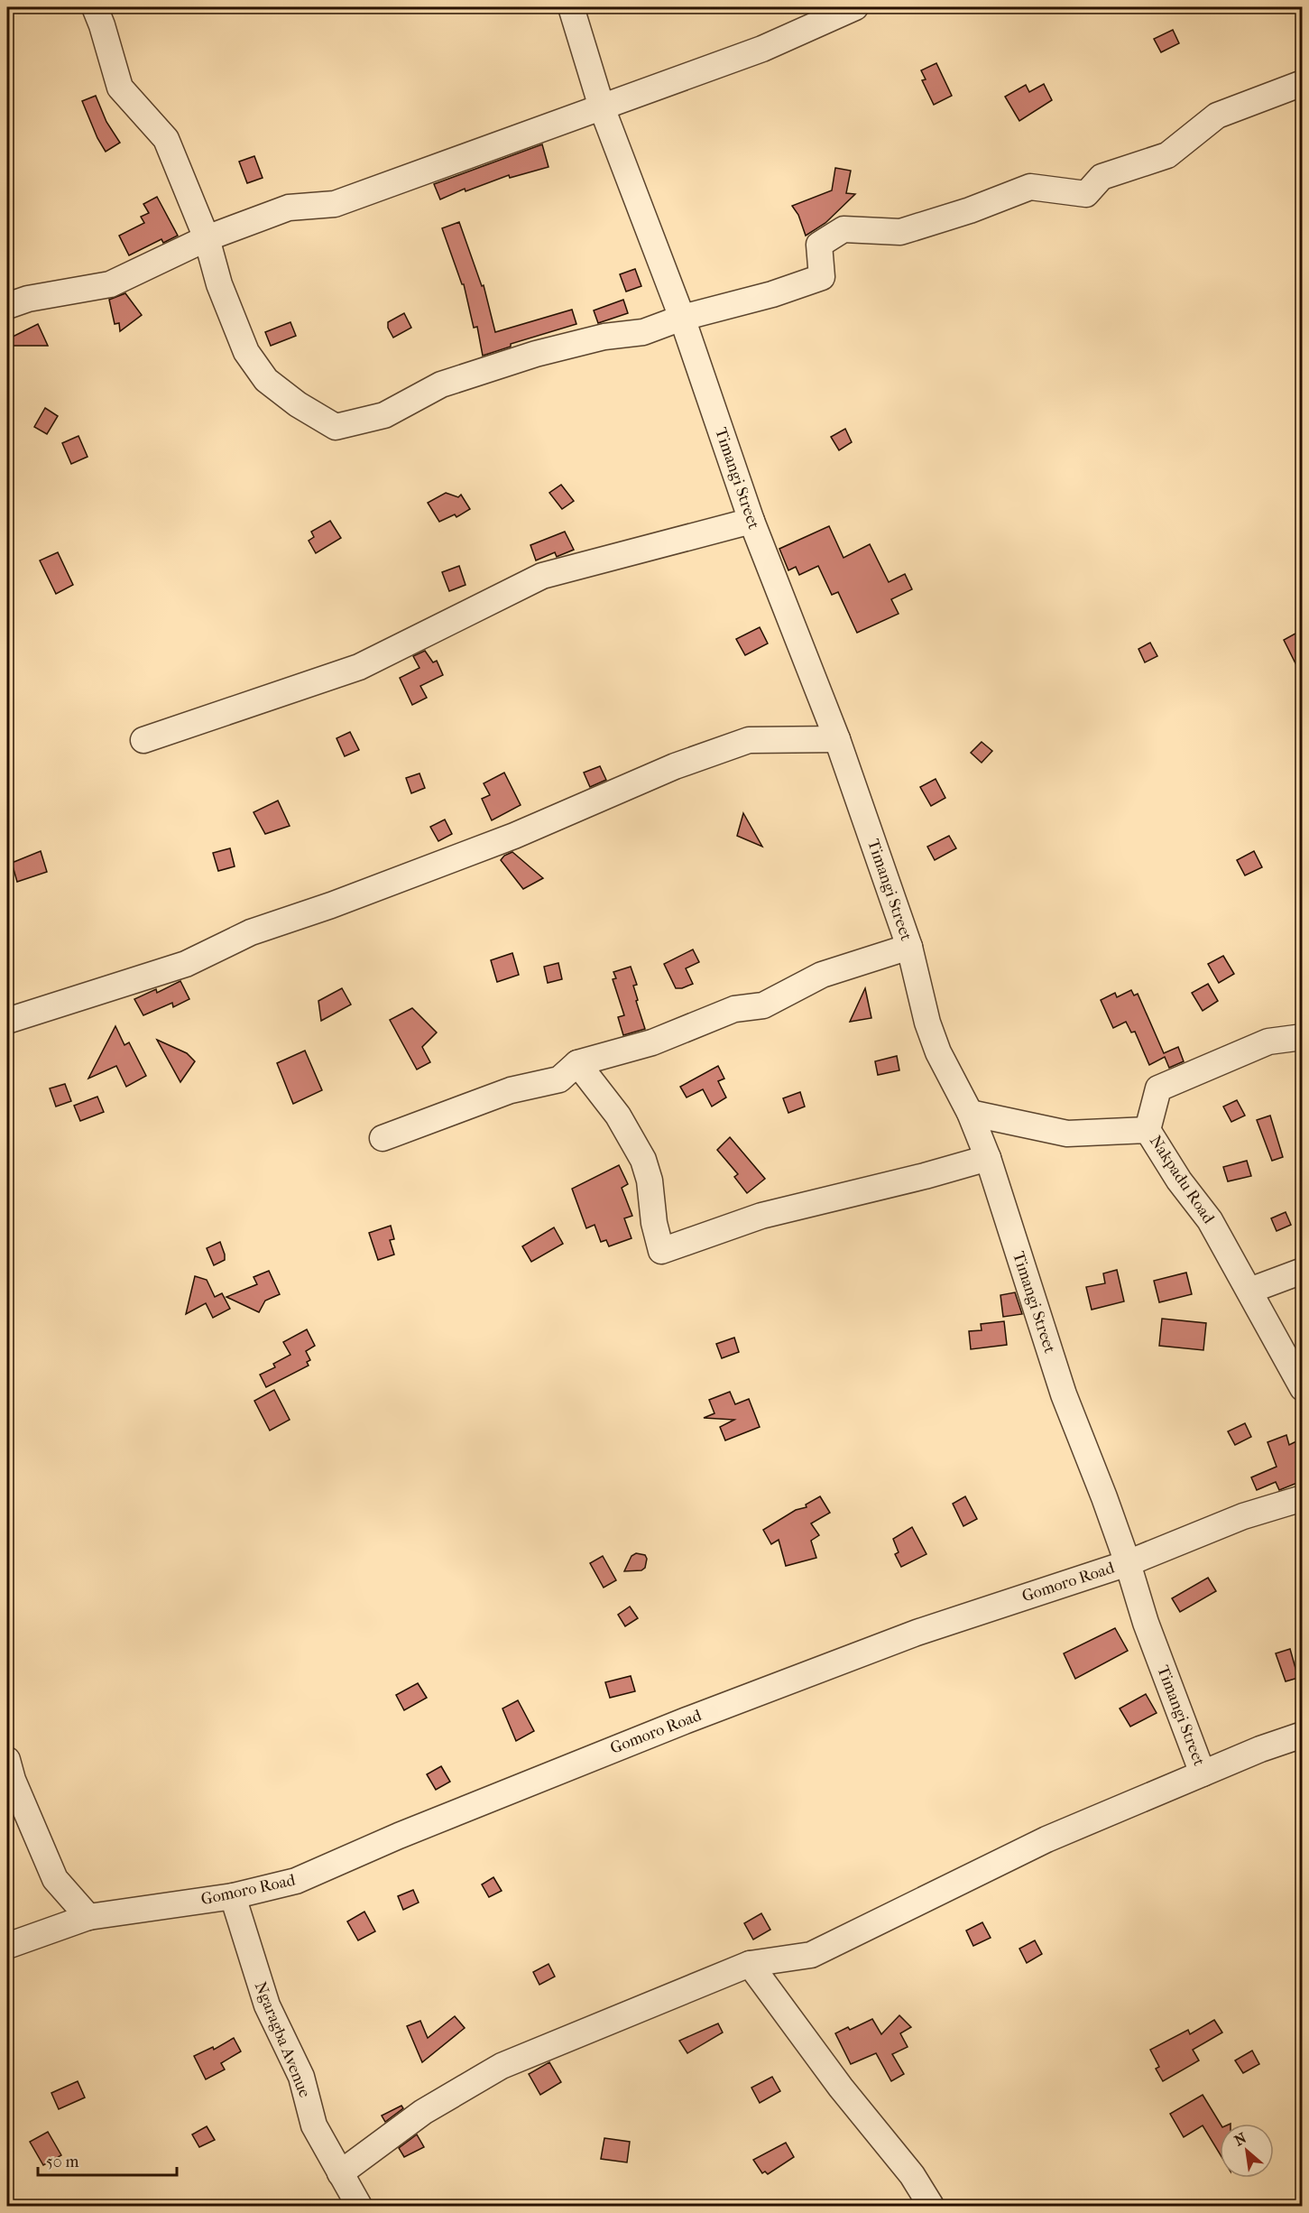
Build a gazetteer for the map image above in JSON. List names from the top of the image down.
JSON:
{
  "streets": {
    "street": [
      "Timangi Street",
      "Nakpadu Road",
      "Gomoro Road",
      "Ngaragba Avenue"
    ]
  },
  "crossings": [
    ["Timangi Street", "Nakpadu Road"],
    ["Timangi Street", "Gomoro Road"],
    ["Gomoro Road", "Ngaragba Avenue"]
  ],
  "scale_bar": "50 m",
  "north": "top left"
}
